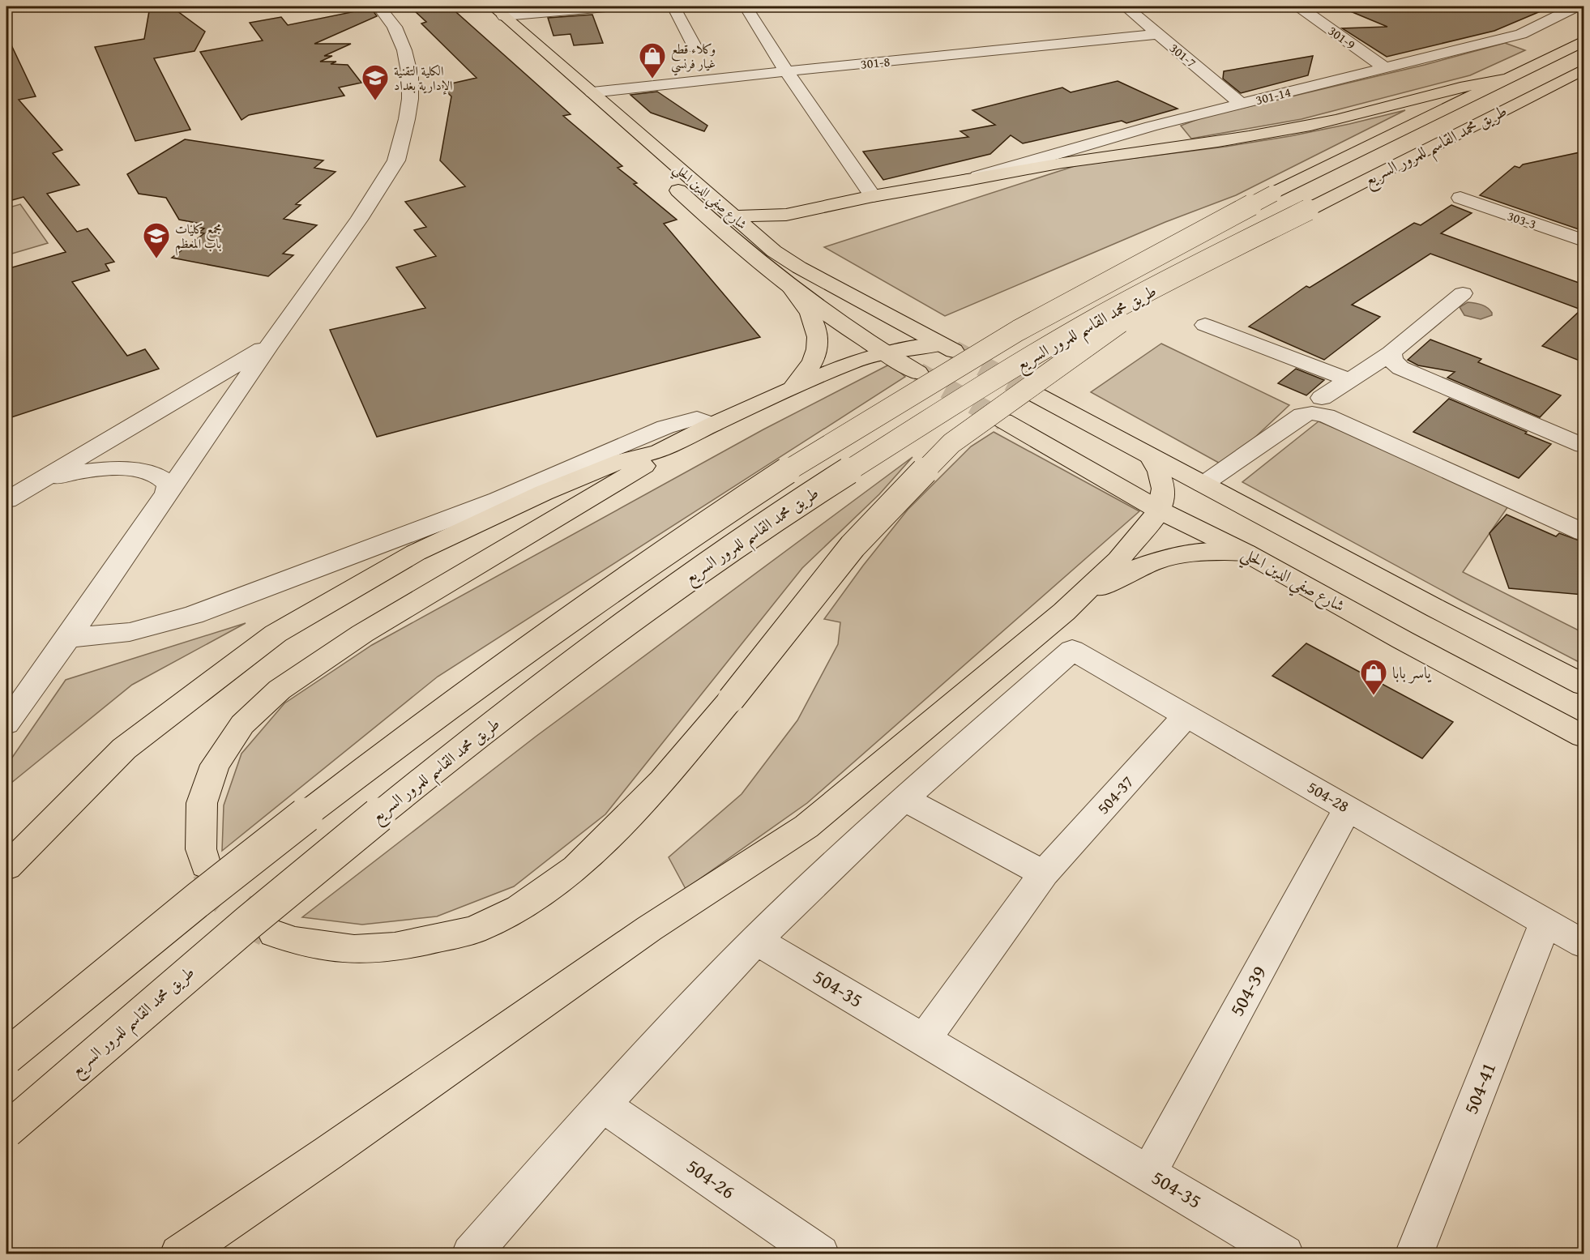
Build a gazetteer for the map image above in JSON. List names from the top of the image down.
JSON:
{
  "streets": {
    "main road": ["طريق محمد القاسم للمرور السريع", "شارع صفي الدين الحلي"],
    "street": [
      "301-9",
      "301-7",
      "301-8",
      "301-14",
      "303-3",
      "504-37",
      "504-28",
      "504-35",
      "504-39",
      "504-41",
      "504-26"
    ]
  },
  "crossings": [
    ["301-9", "301-14"],
    ["301-7", "301-8"],
    ["301-7", "301-14"],
    ["301-8", "شارع صفي الدين الحلي"],
    ["504-37", "504-28"],
    ["504-37", "504-35"],
    ["504-28", "504-39"],
    ["504-28", "504-41"],
    ["504-35", "504-39"]
  ],
  "places": {
    "shop": ["وكلاء قطع غيار فرنسي", "ياسر بابا"],
    "school or university": ["الكلية التقنية الإدارية بغداد", "مجمع كليات باب المعظم"]
  }
}
